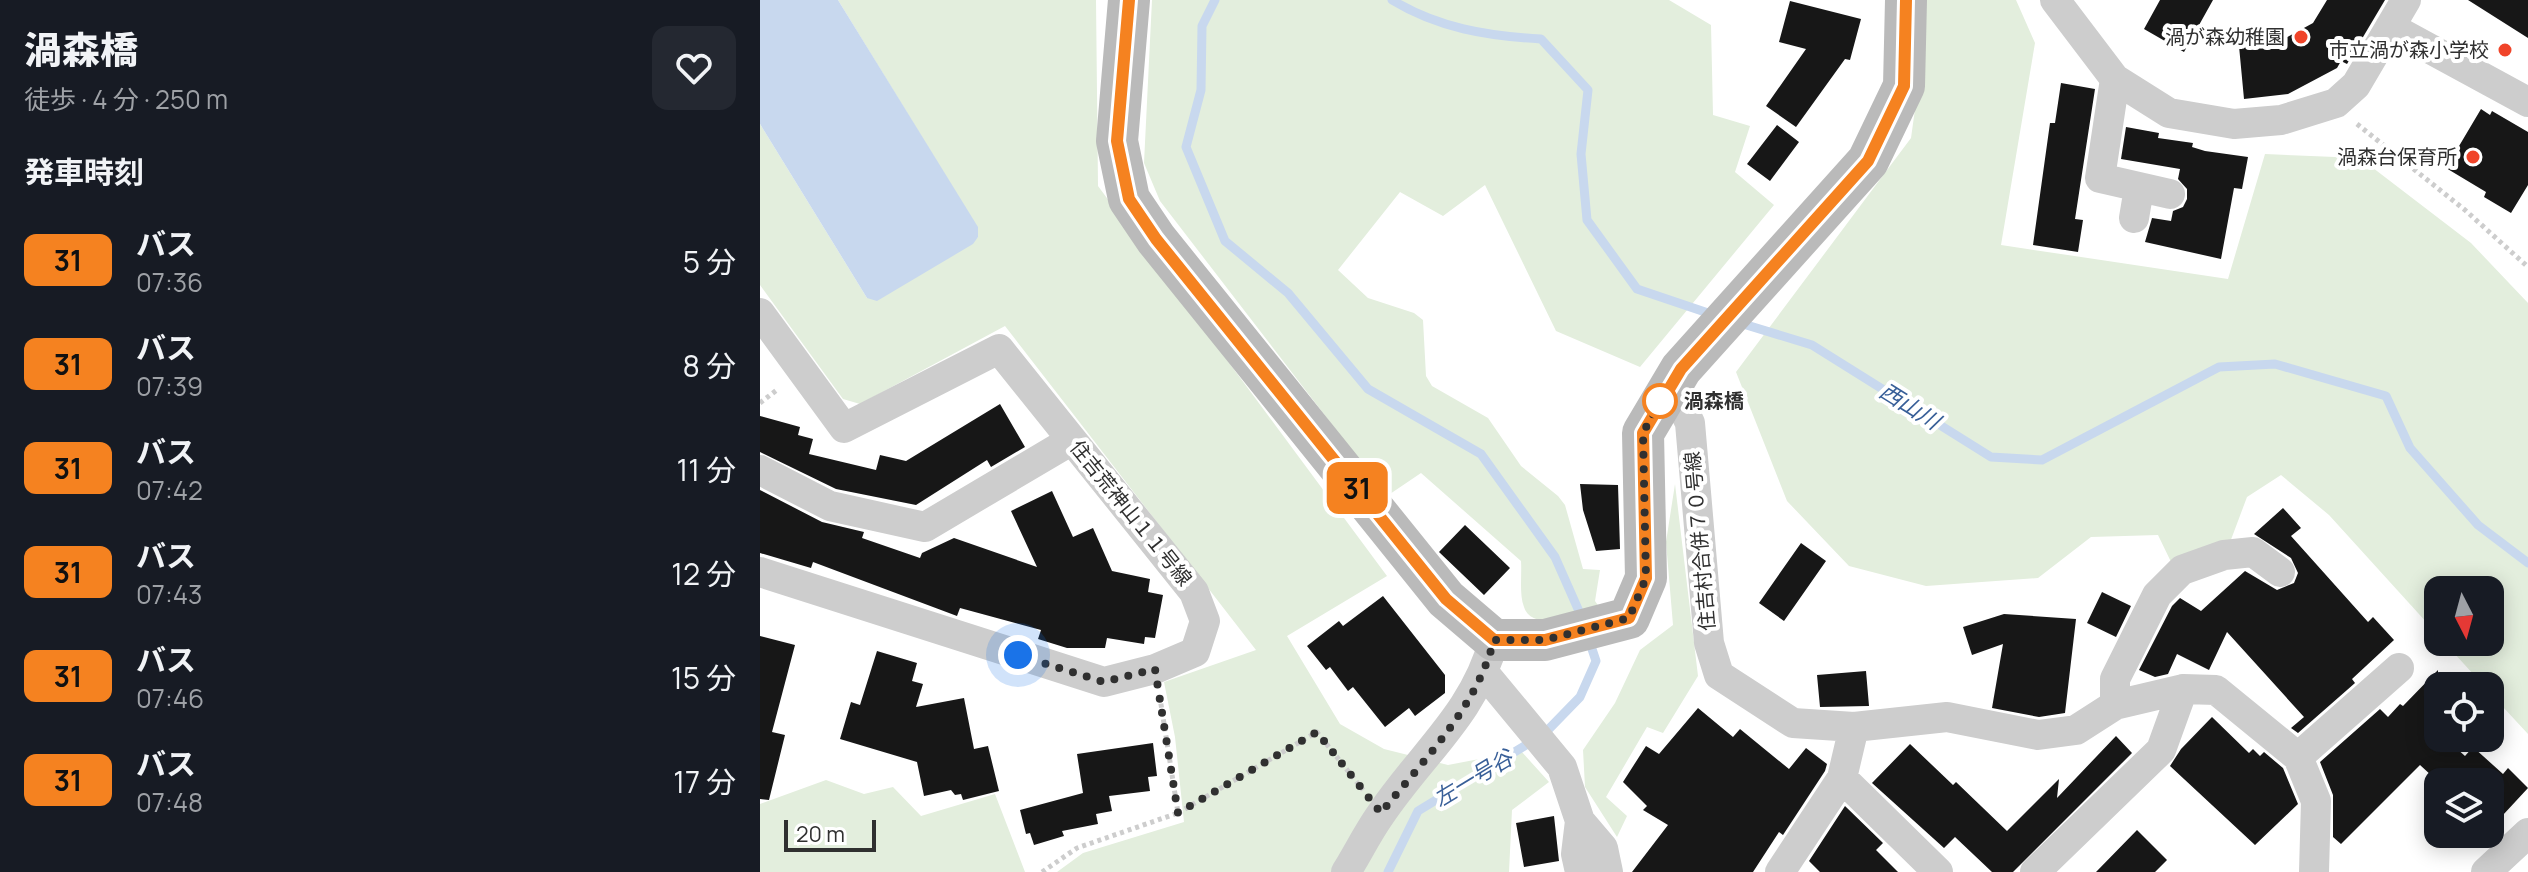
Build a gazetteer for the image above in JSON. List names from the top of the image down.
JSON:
{
  "streets": {
    "street": ["住吉荒神山１１号線", "住吉村合併７０号線"]
  },
  "water": ["西山川", "左一号谷"],
  "places": [
    "渦が森幼稚園",
    "市立渦が森小学校",
    "渦森台保育所",
    "渦森橋"
  ],
  "lines": ["bus line 31"],
  "scale_bar": "20 m",
  "north": "bottom",
  "page": {
    "heading": [
      ["渦森橋", "徒歩 · 4 分 · 250 m"],
      "発車時刻"
    ],
    "on_map": "31",
    "list": [
      {
        "mark": "31",
        "name": "バス",
        "note": "07:36",
        "value": "5 分"
      },
      {
        "mark": "31",
        "name": "バス",
        "note": "07:39",
        "value": "8 分"
      },
      {
        "mark": "31",
        "name": "バス",
        "note": "07:42",
        "value": "11 分"
      },
      {
        "mark": "31",
        "name": "バス",
        "note": "07:43",
        "value": "12 分"
      },
      {
        "mark": "31",
        "name": "バス",
        "note": "07:46",
        "value": "15 分"
      },
      {
        "mark": "31",
        "name": "バス",
        "note": "07:48",
        "value": "17 分"
      }
    ],
    "scale": "20 m"
  }
}
